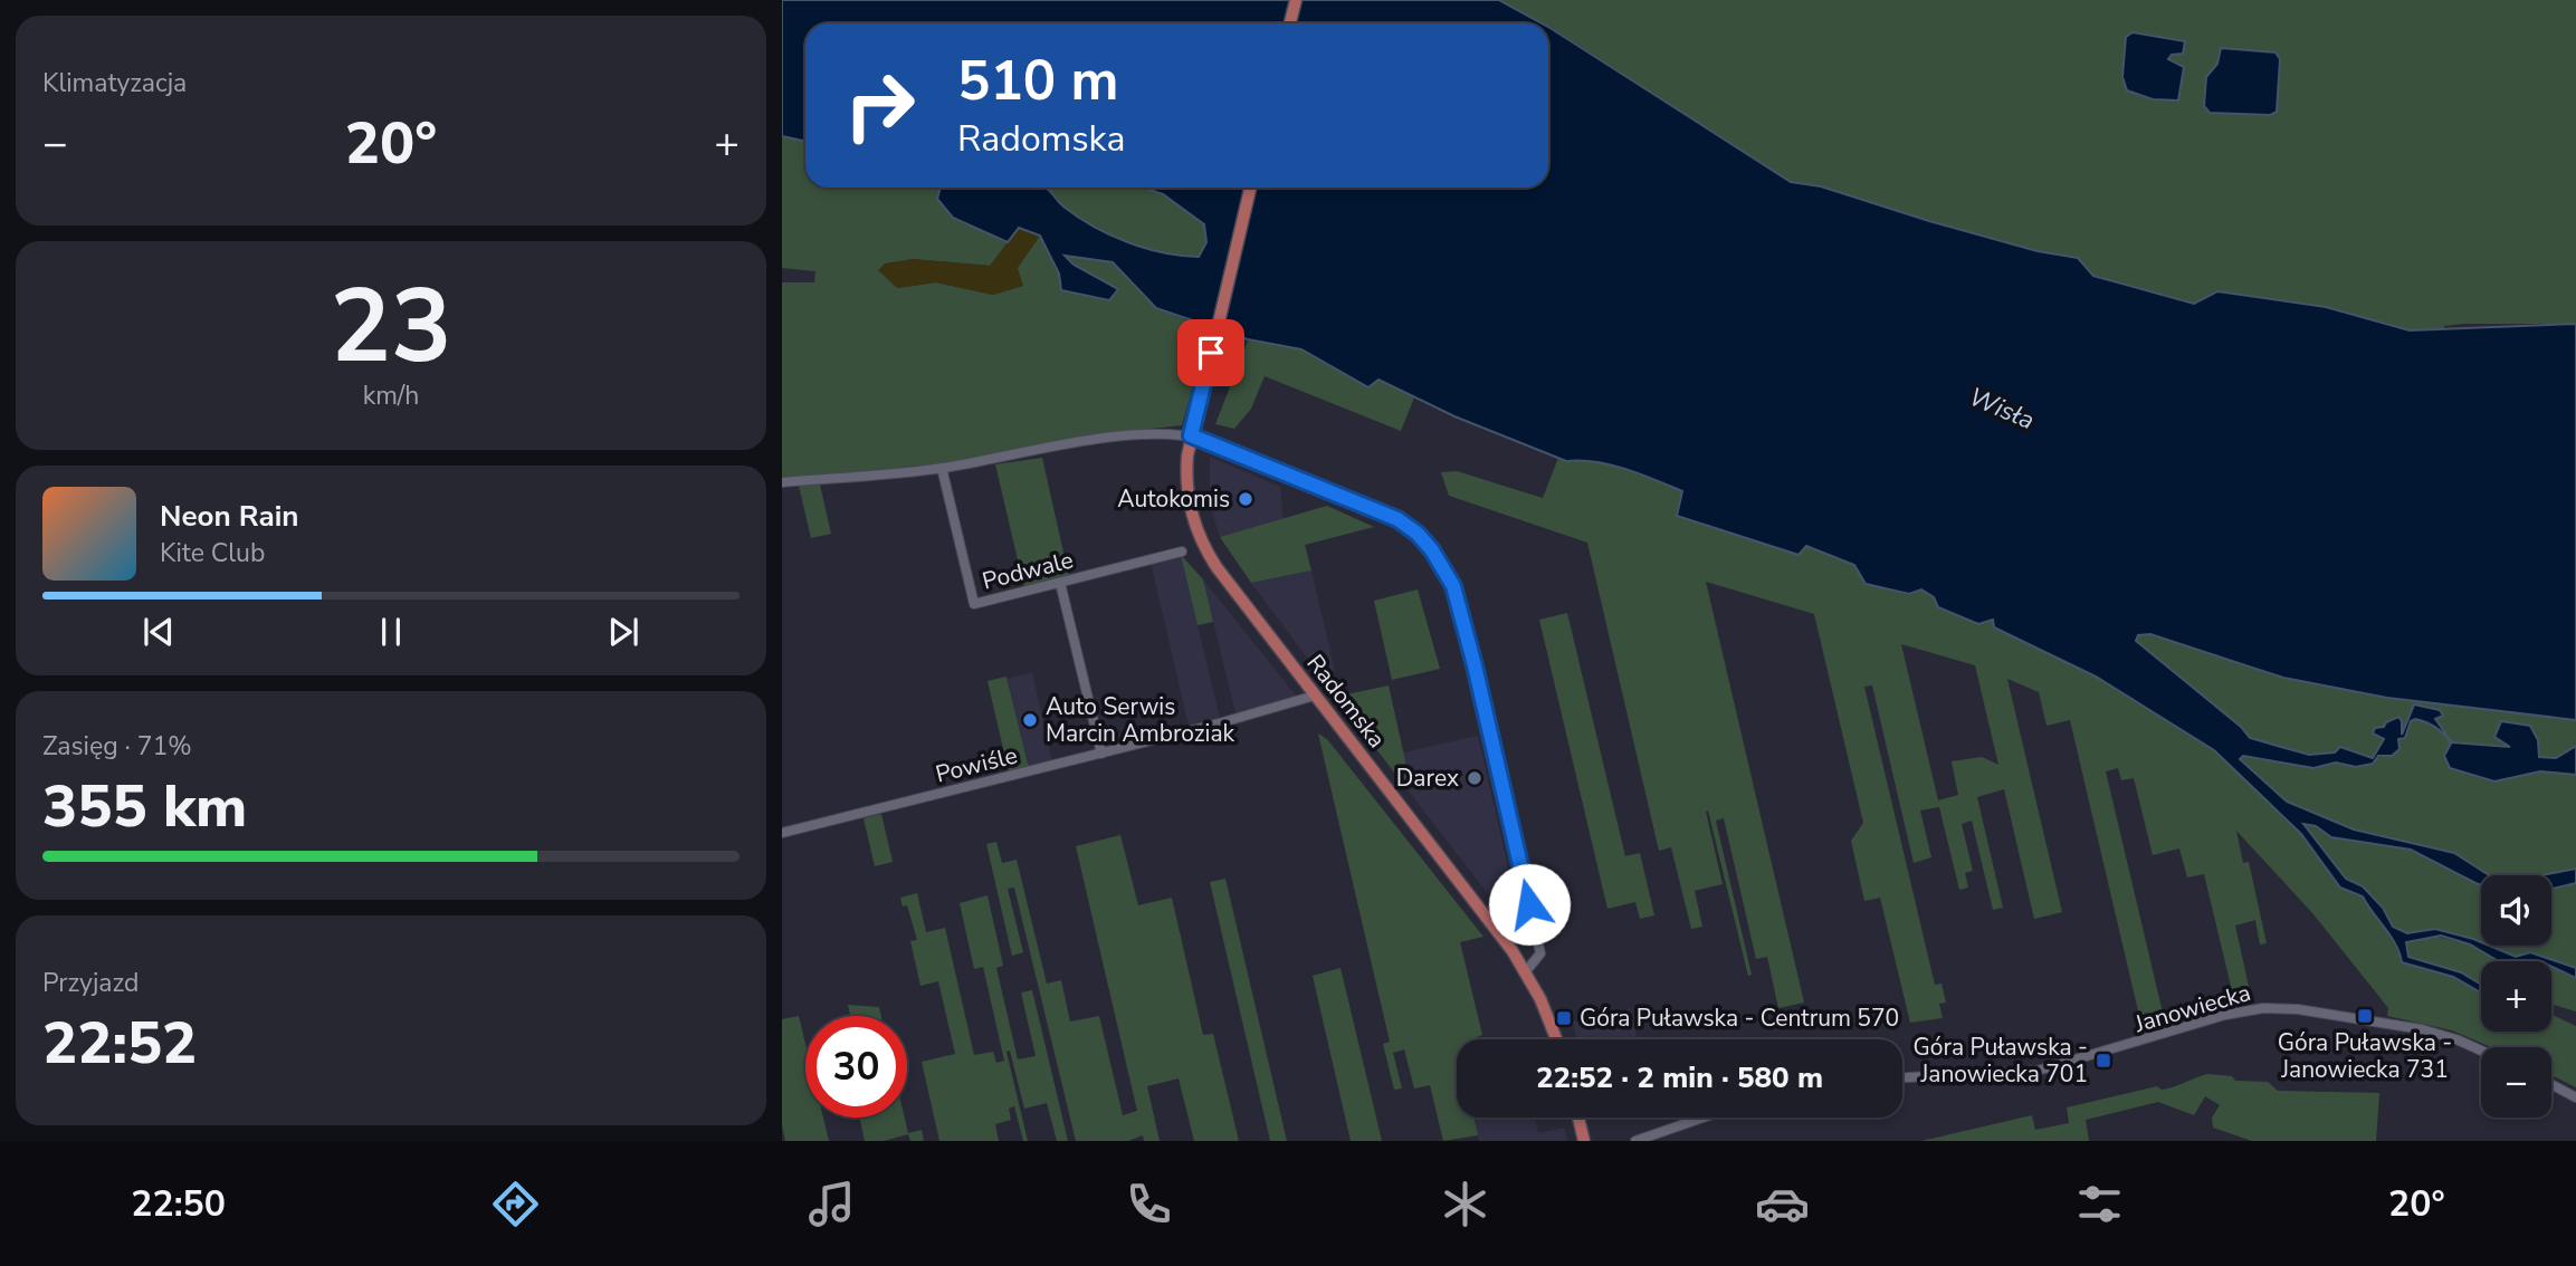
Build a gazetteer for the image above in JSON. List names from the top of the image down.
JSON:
{
  "streets": {
    "main road": ["Radomska"],
    "street": ["Podwale", "Powiśle", "Janowiecka"]
  },
  "crossings": [
    ["Radomska", "Powiśle"]
  ],
  "water": ["Wisła"],
  "places": {
    "other": ["Autokomis", "Auto Serwis Marcin Ambroziak", "Darex"],
    "transit": ["Góra Puławska - Janowiecka 731", "Góra Puławska - Centrum 570", "Góra Puławska - Janowiecka 701"]
  },
  "page": {
    "tile": [
      "Klimatyzacja",
      ["23", "km/h"],
      ["Zasięg · 71%", "355 km"],
      ["Przyjazd", "22:52"]
    ],
    "turn": ["510 m", "Radomska"],
    "heat": ["−", "20°", "+"],
    "song": ["Neon Rain", "Kite Club"],
    "map_buttons": ["+", "−"],
    "limit": "30",
    "trip": "22:52 · 2 min · 580 m",
    "tabs": ["22:50", "20°"]
  }
}
